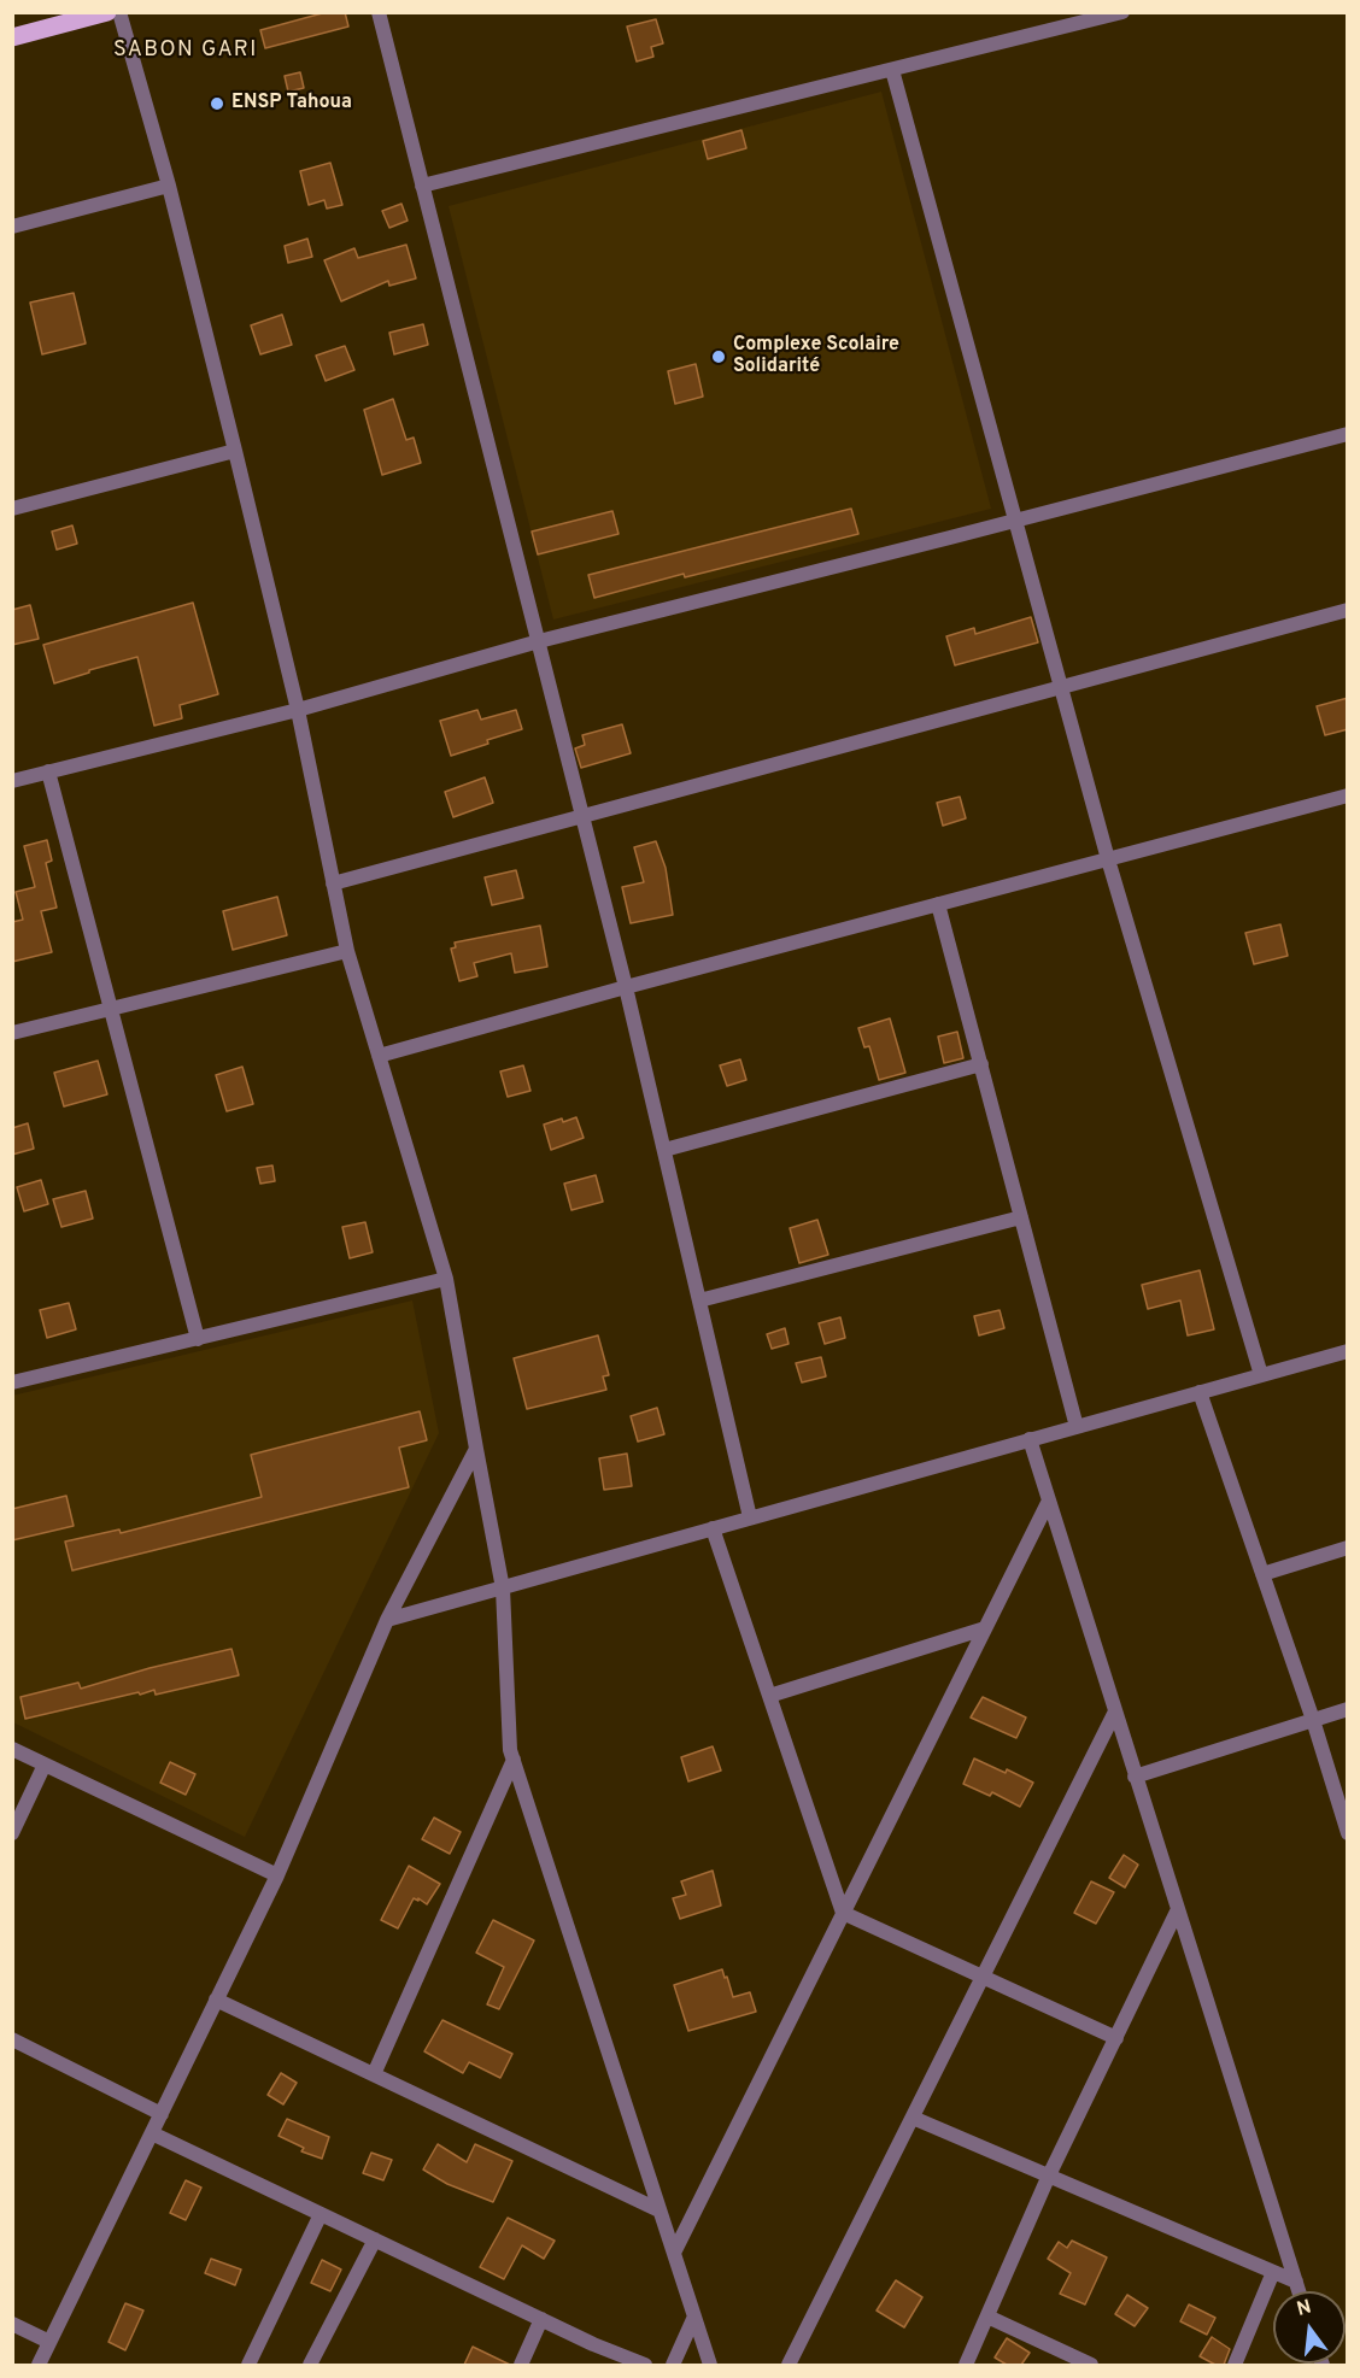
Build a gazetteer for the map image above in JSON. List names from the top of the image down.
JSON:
{
  "districts": ["SABON GARI"],
  "places": ["ENSP Tahoua", "Complexe Scolaire Solidarité"],
  "north": "top"
}
